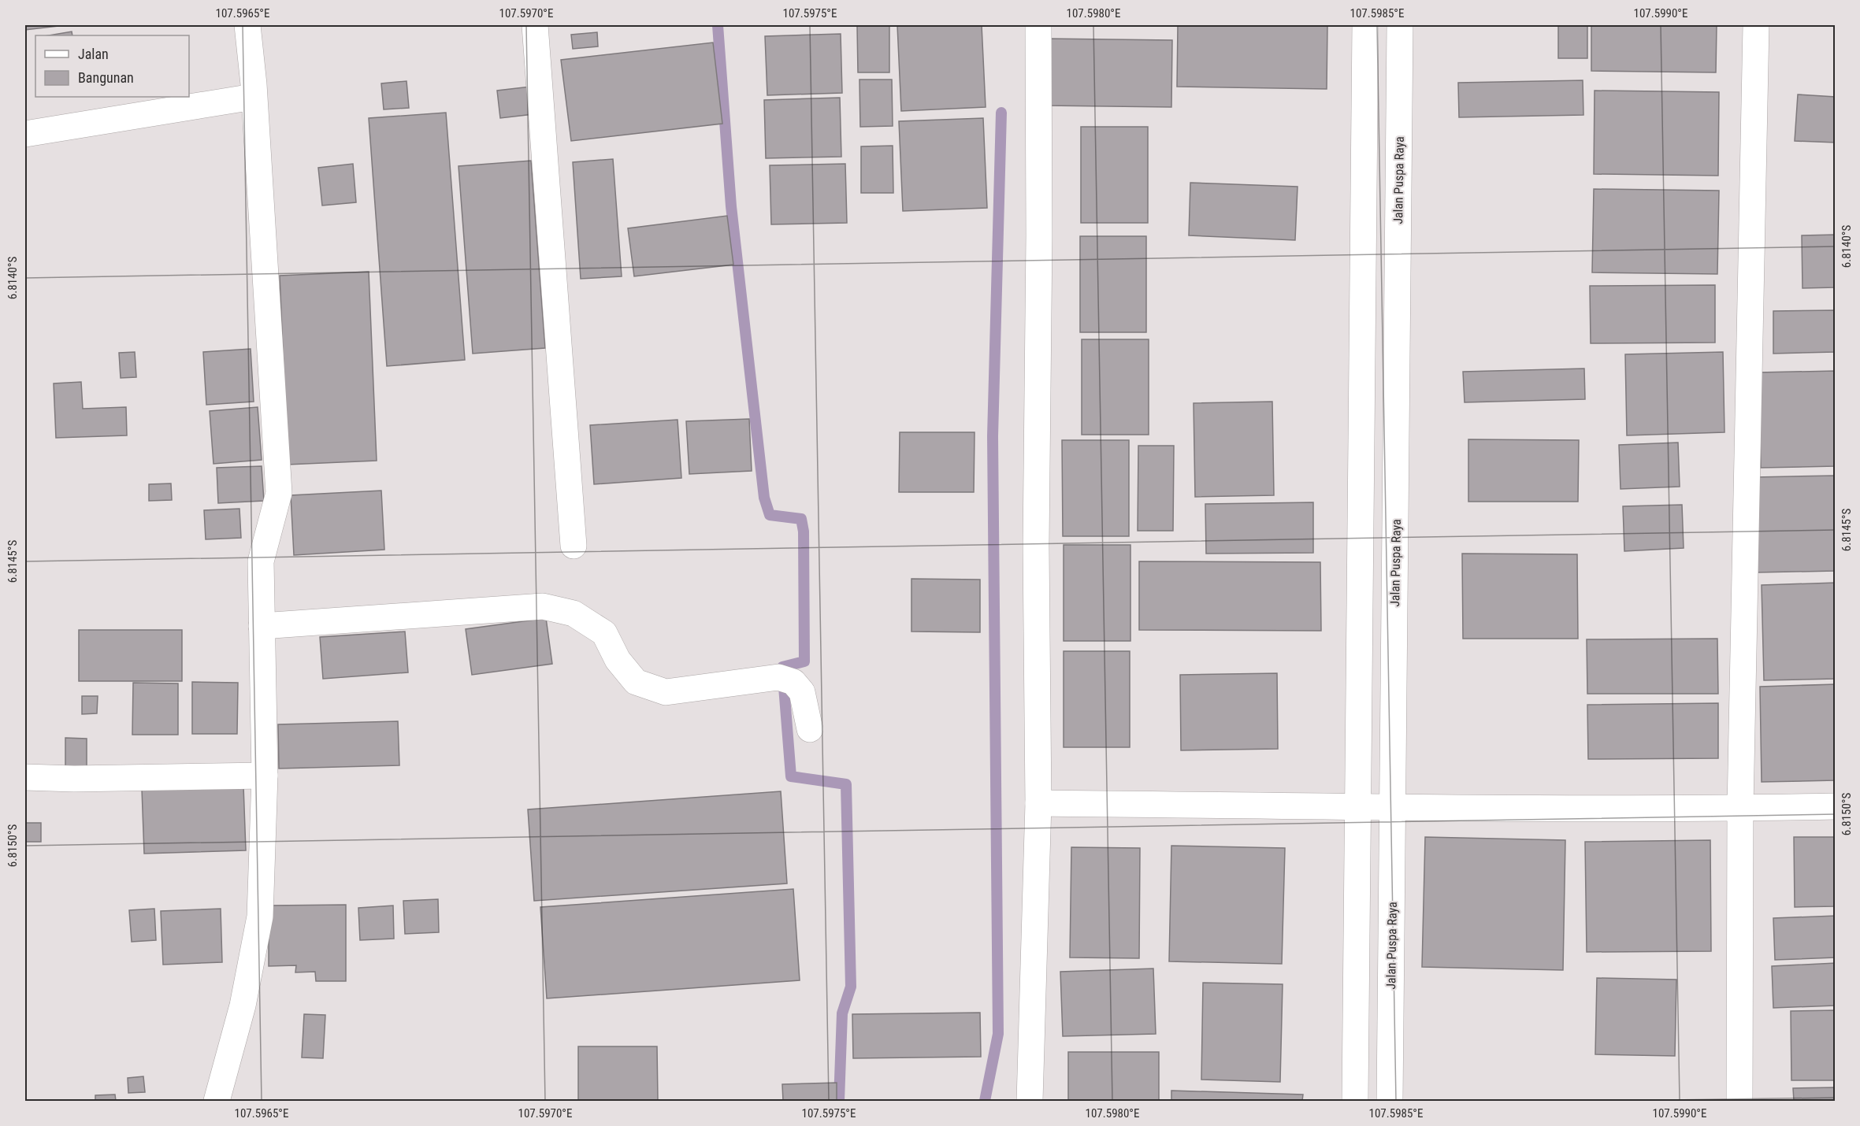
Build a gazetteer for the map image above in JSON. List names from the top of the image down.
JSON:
{
  "streets": {
    "street": ["Jalan Puspa Raya"]
  },
  "legend": ["Jalan", "Bangunan"],
  "coordinates": [
    "107.5965°E",
    "107.5970°E",
    "107.5975°E",
    "107.5980°E",
    "107.5985°E",
    "107.5990°E",
    "6.8140°S",
    "6.8145°S",
    "6.8150°S"
  ]
}
